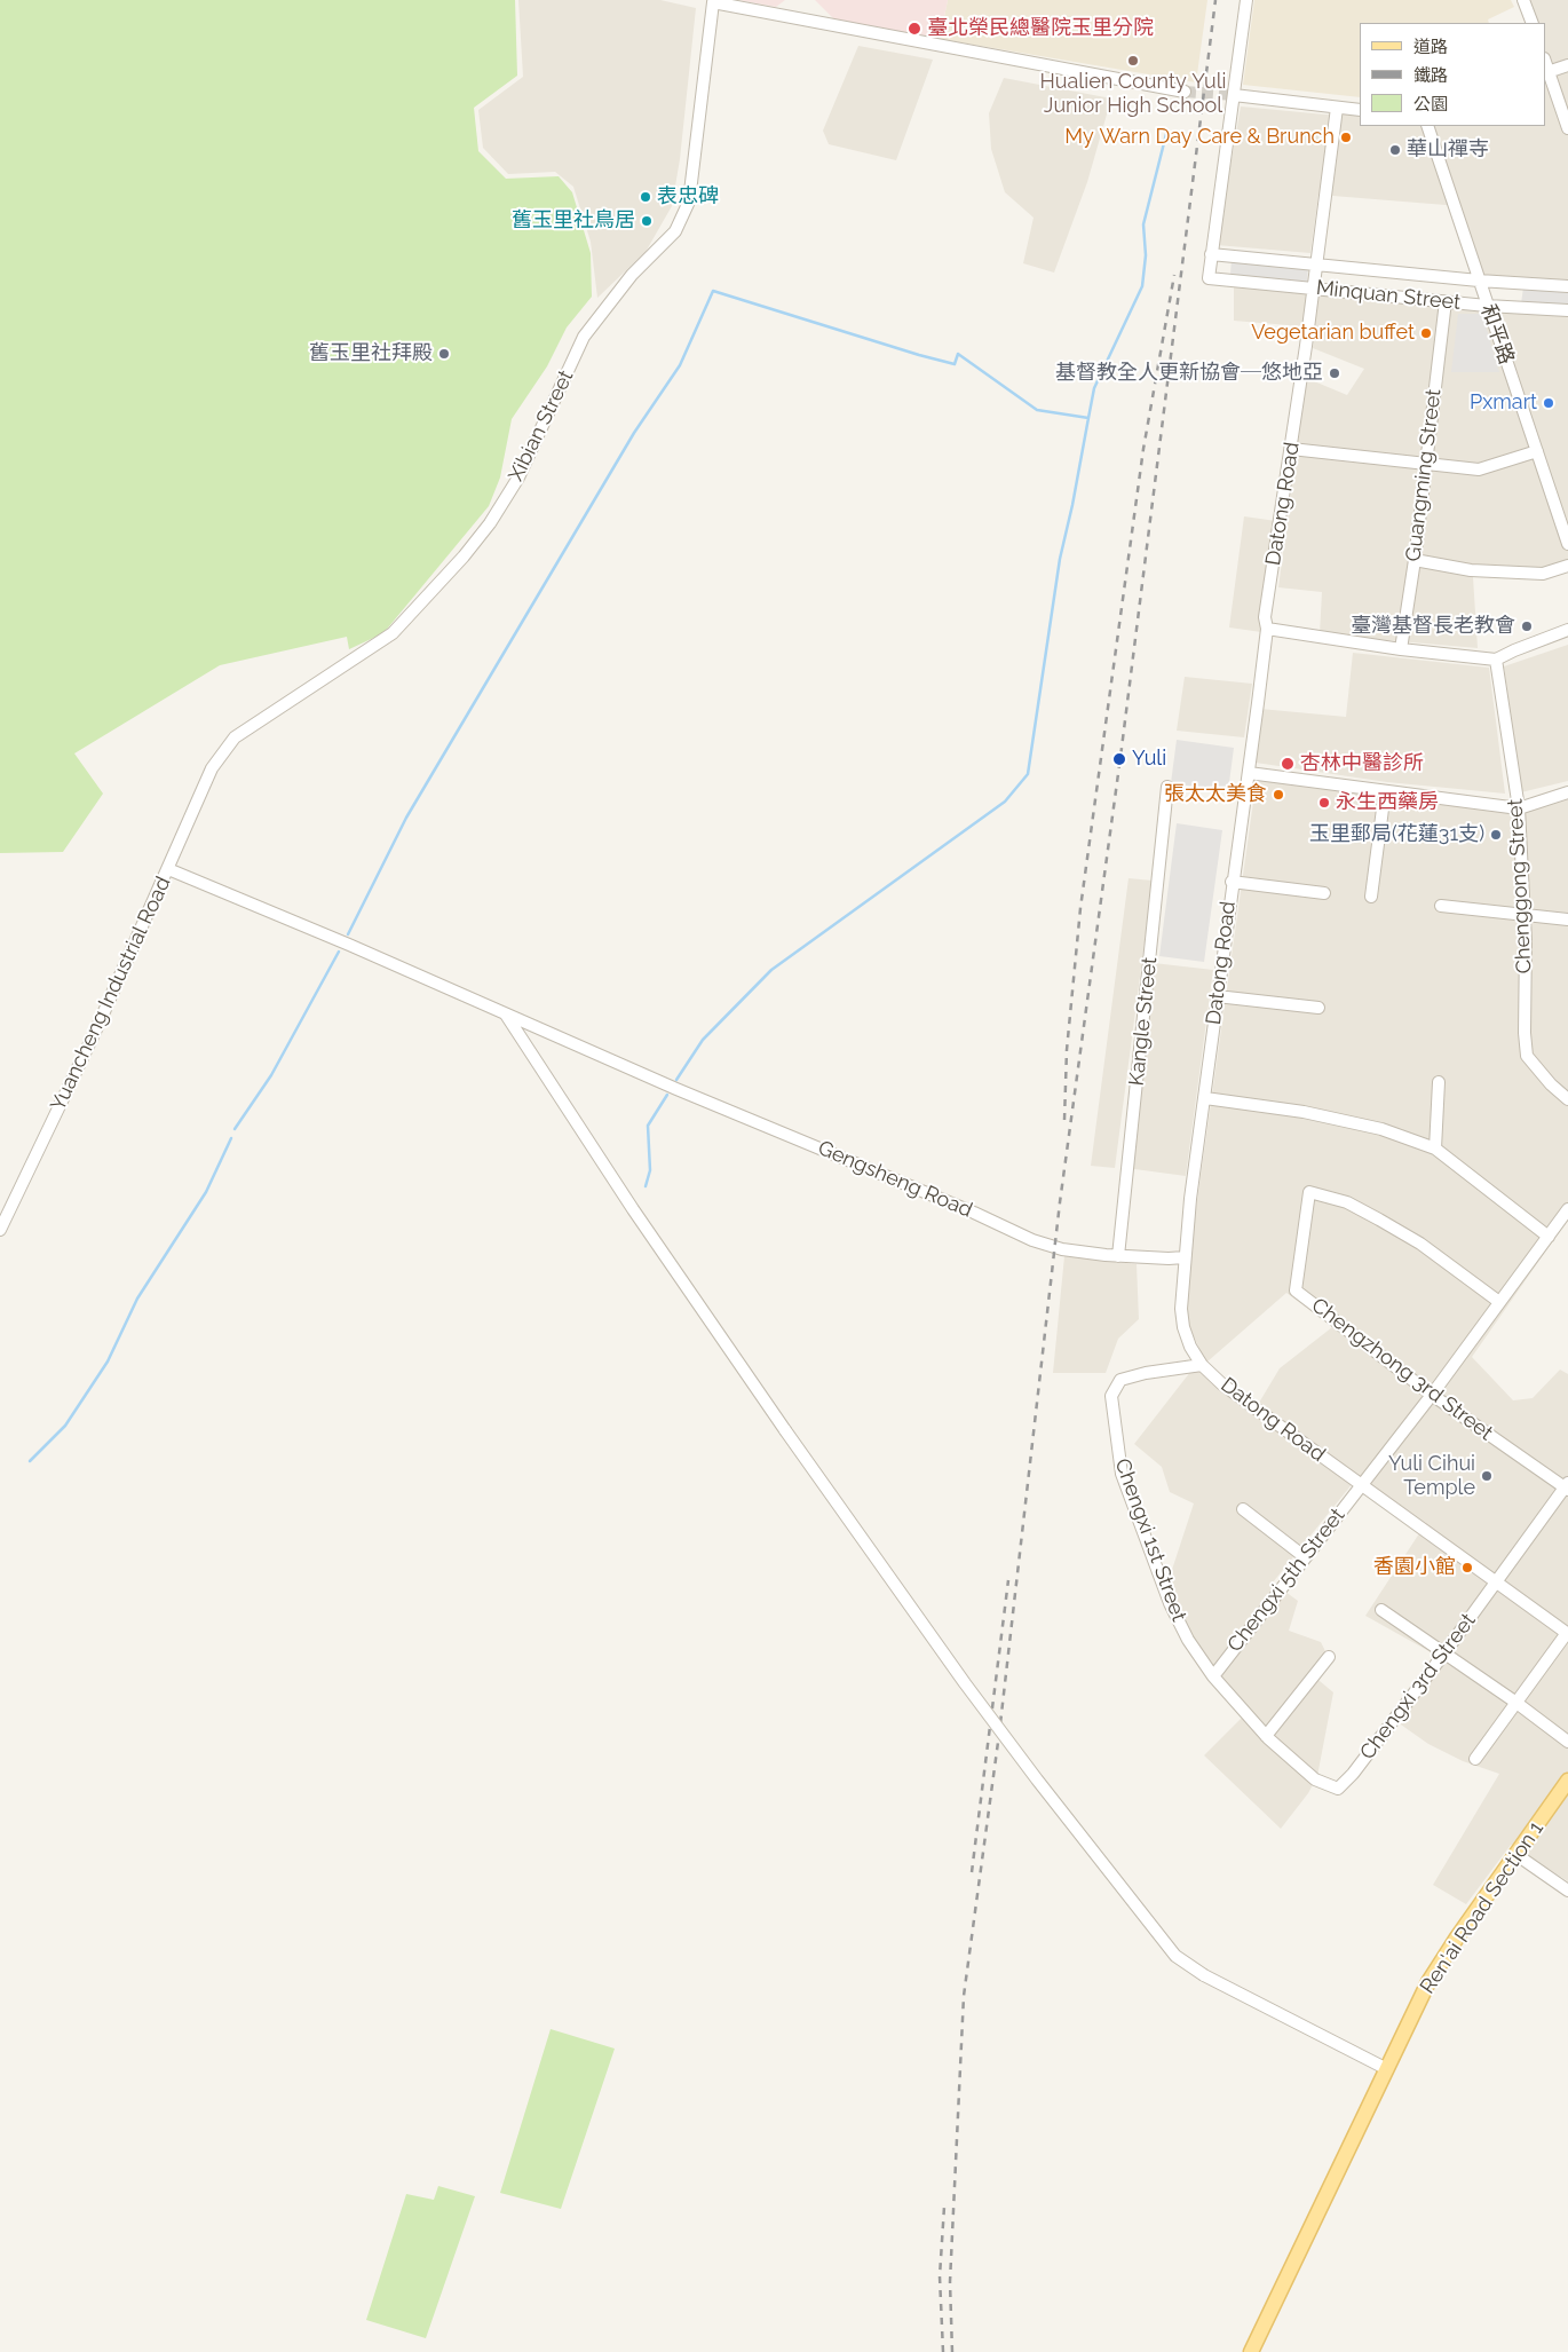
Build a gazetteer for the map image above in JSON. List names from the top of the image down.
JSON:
{
  "streets": {
    "main road": ["Ren'ai Road Section 1"],
    "street": [
      "Minquan Street",
      "和平路",
      "Xibian Street",
      "Guangming Street",
      "Datong Road",
      "Chenggong Street",
      "Yuancheng Industrial Road",
      "Kangle Street",
      "Gengsheng Road",
      "Chengzhong 3rd Street",
      "Chengxi 1st Street",
      "Chengxi 5th Street",
      "Chengxi 3rd Street"
    ]
  },
  "crossings": [
    ["Minquan Street", "和平路"],
    ["Minquan Street", "Guangming Street"],
    ["Minquan Street", "Datong Road"],
    ["Xibian Street", "Yuancheng Industrial Road"],
    ["Datong Road", "Gengsheng Road"],
    ["Datong Road", "Chengxi 1st Street"],
    ["Datong Road", "Chengxi 5th Street"],
    ["Datong Road", "Chengxi 3rd Street"],
    ["Yuancheng Industrial Road", "Gengsheng Road"],
    ["Kangle Street", "Gengsheng Road"],
    ["Chengzhong 3rd Street", "Chengxi 5th Street"],
    ["Chengzhong 3rd Street", "Chengxi 3rd Street"],
    ["Chengxi 1st Street", "Chengxi 5th Street"],
    ["Chengxi 1st Street", "Chengxi 3rd Street"]
  ],
  "places": [
    "臺北榮民總醫院玉里分院",
    "Hualien County Yuli Junior High School",
    "My Warn Day Care & Brunch",
    "華山禪寺",
    "表忠碑",
    "舊玉里社鳥居",
    "Vegetarian buffet",
    "舊玉里社拜殿",
    "基督教全人更新協會─悠地亞",
    "Pxmart",
    "臺灣基督長老教會",
    "Yuli",
    "杏林中醫診所",
    "張太太美食",
    "永生西藥房",
    "玉里郵局(花蓮31支)",
    "Yuli Cihui Temple",
    "香園小館"
  ],
  "legend": ["道路", "鐵路", "公園"]
}
